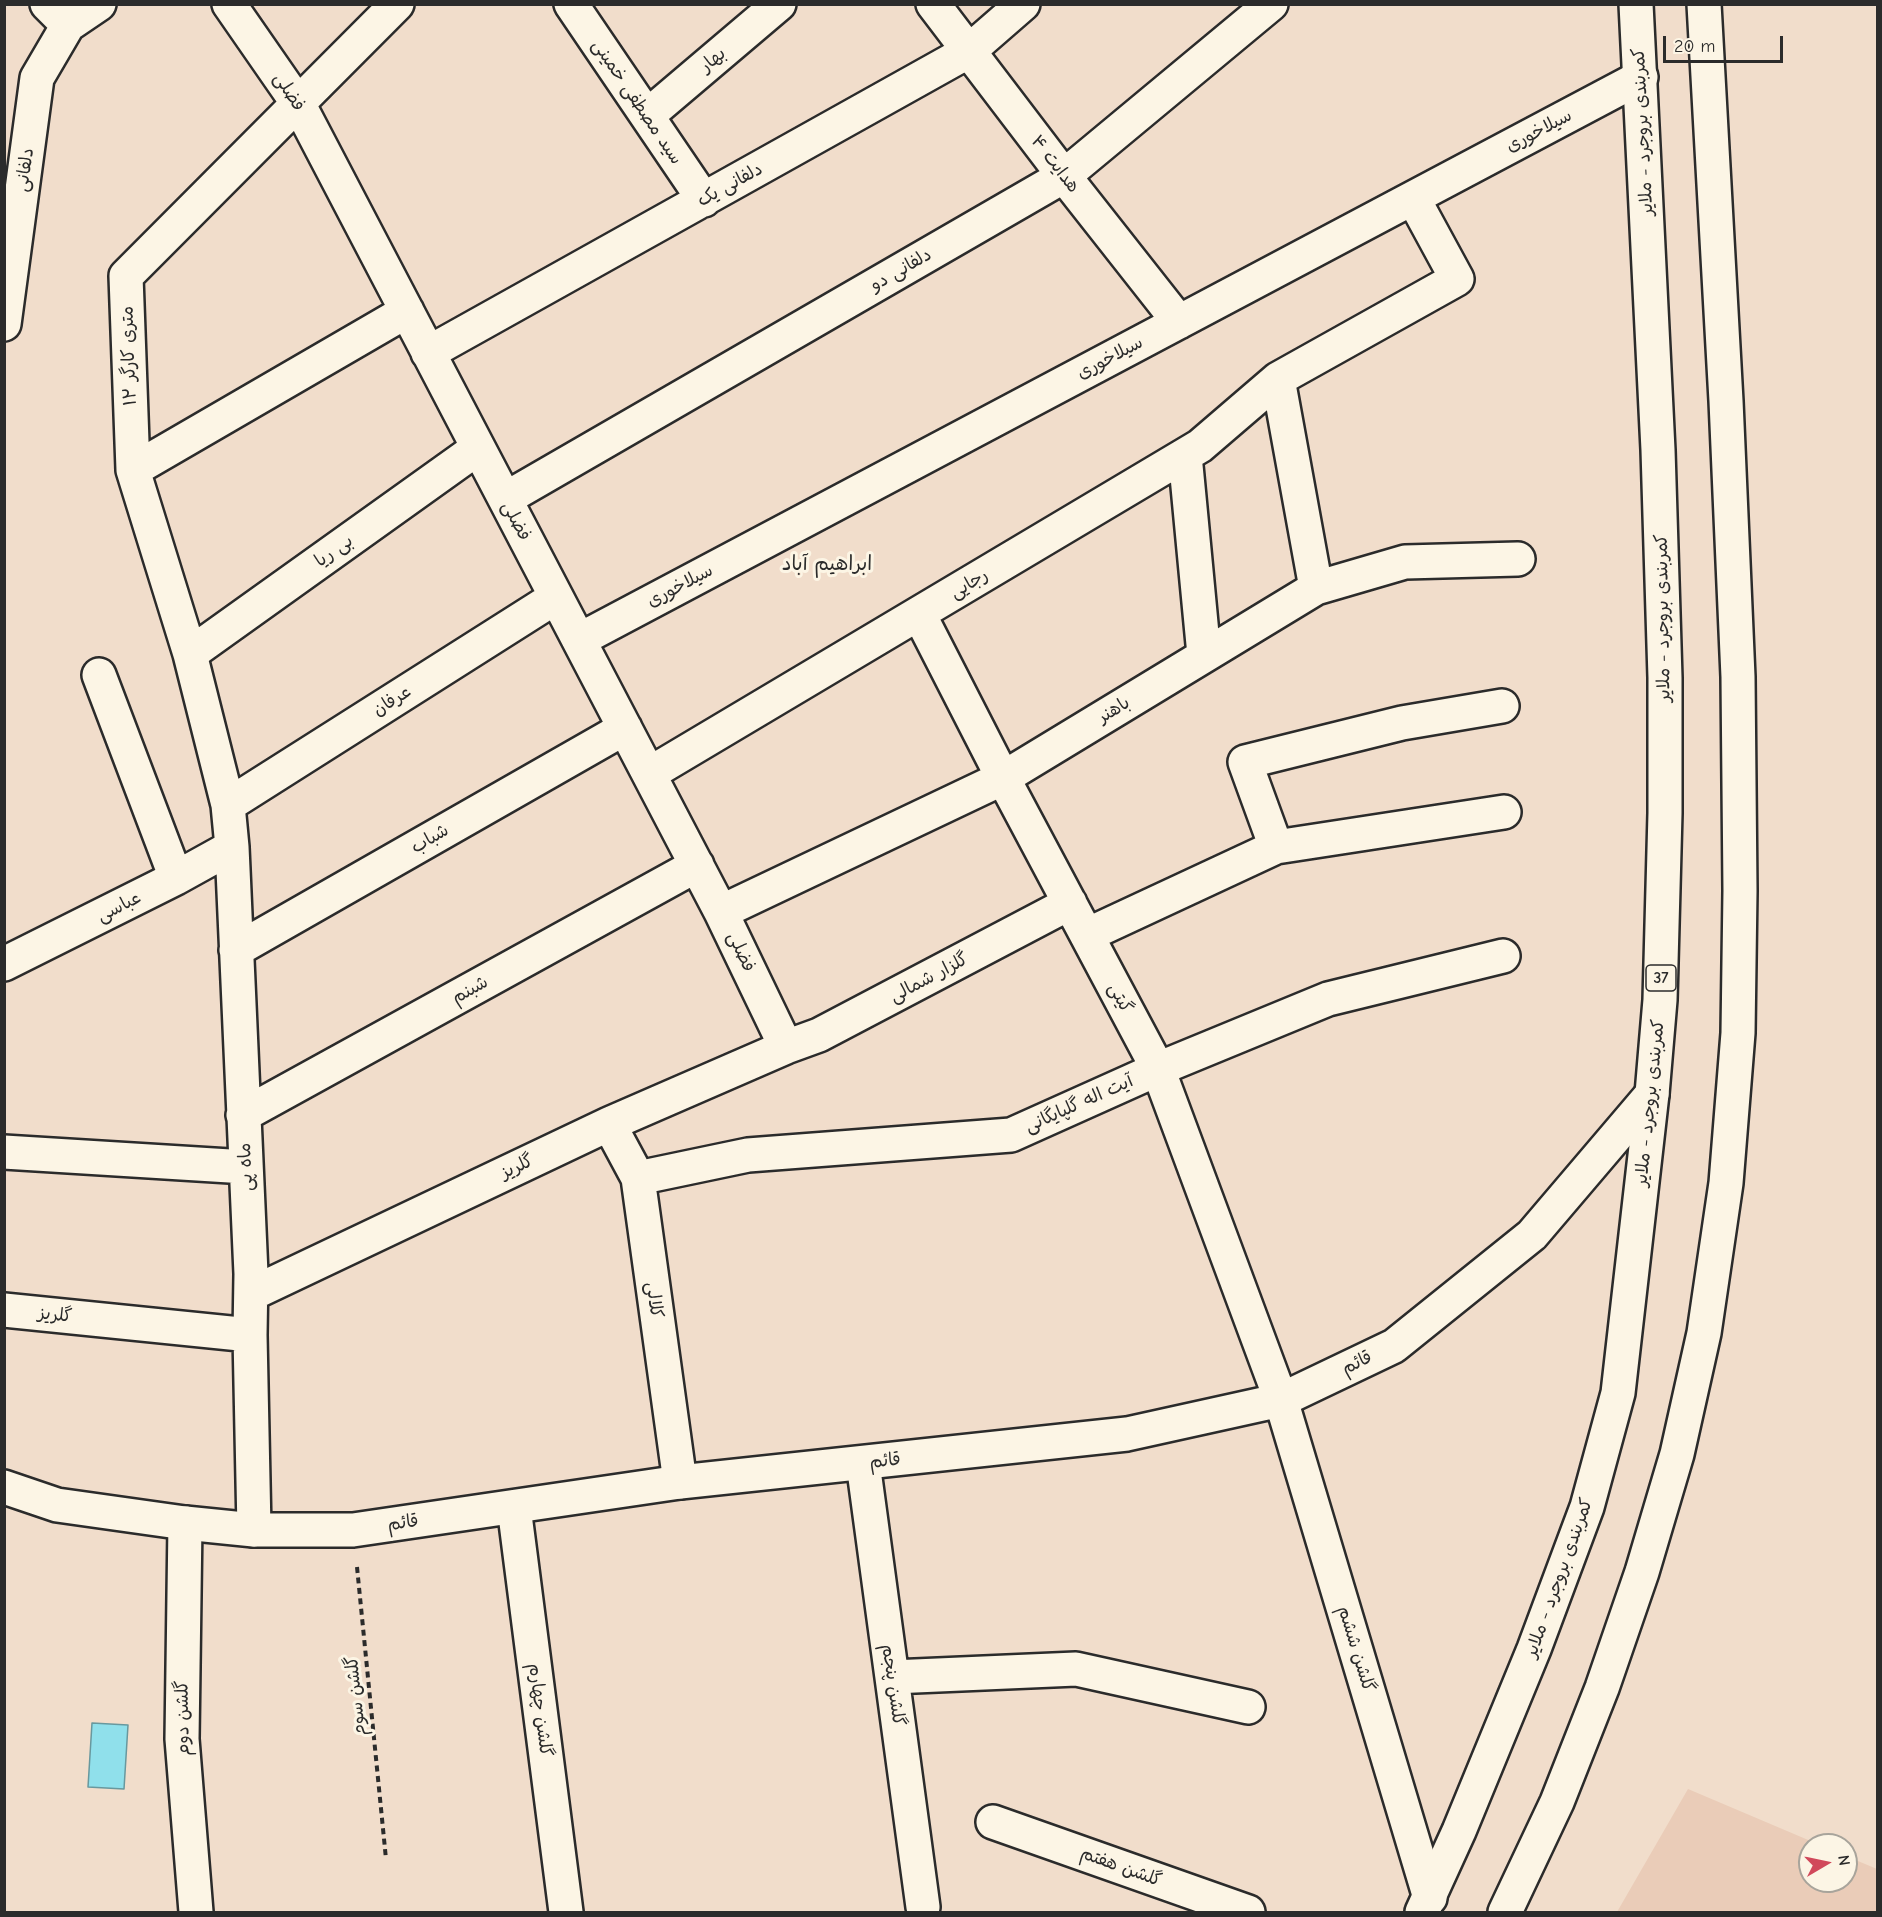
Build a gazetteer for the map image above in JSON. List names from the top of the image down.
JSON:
{
  "streets": {
    "main road": [
      "بهار",
      "فضلی",
      "سید مصطفی خمینی",
      "سیلاخوری",
      "کمربندی بروجرد - ملایر",
      "هدایت ۴",
      "دلفانی",
      "دلفانی یک",
      "دلفانی دو",
      "۱۲ متری کارگر",
      "بی ریا",
      "رجایی",
      "عرفان",
      "باهنر",
      "شباب",
      "عباسی",
      "گلزار شمالی",
      "37",
      "شبنم",
      "گیتی",
      "آیت اله گلپایگانی",
      "ماه پی",
      "گلریز",
      "کلالی",
      "قائم",
      "گلشن ششم",
      "گلشن پنجم",
      "گلشن چهارم",
      "گلشن دوم",
      "گلشن هفتم"
    ],
    "path": ["گلشن سوم"]
  },
  "crossings": [
    ["بهار", "سید مصطفی خمینی"],
    ["فضلی", "سیلاخوری"],
    ["فضلی", "دلفانی یک"],
    ["فضلی", "دلفانی دو"],
    ["فضلی", "۱۲ متری کارگر"],
    ["فضلی", "بی ریا"],
    ["فضلی", "رجایی"],
    ["فضلی", "عرفان"],
    ["فضلی", "باهنر"],
    ["فضلی", "شباب"],
    ["فضلی", "گلزار شمالی"],
    ["فضلی", "شبنم"],
    ["فضلی", "گلریز"],
    ["سید مصطفی خمینی", "دلفانی یک"],
    ["سیلاخوری", "کمربندی بروجرد - ملایر"],
    ["سیلاخوری", "هدایت ۴"],
    ["سیلاخوری", "رجایی"],
    ["کمربندی بروجرد - ملایر", "قائم"],
    ["کمربندی بروجرد - ملایر", "گلشن ششم"],
    ["هدایت ۴", "دلفانی یک"],
    ["هدایت ۴", "دلفانی دو"],
    ["۱۲ متری کارگر", "بی ریا"],
    ["۱۲ متری کارگر", "عرفان"],
    ["۱۲ متری کارگر", "ماه پی"],
    ["رجایی", "گیتی"],
    ["عرفان", "ماه پی"],
    ["باهنر", "گیتی"],
    ["شباب", "ماه پی"],
    ["عباسی", "ماه پی"],
    ["گلزار شمالی", "گیتی"],
    ["گلزار شمالی", "گلریز"],
    ["شبنم", "ماه پی"],
    ["گیتی", "آیت اله گلپایگانی"],
    ["گیتی", "قائم"],
    ["گیتی", "گلشن ششم"],
    ["آیت اله گلپایگانی", "کلالی"],
    ["ماه پی", "گلریز"],
    ["ماه پی", "قائم"],
    ["گلریز", "کلالی"],
    ["کلالی", "قائم"],
    ["قائم", "گلشن ششم"],
    ["قائم", "گلشن پنجم"],
    ["قائم", "گلشن سوم"],
    ["قائم", "گلشن چهارم"],
    ["قائم", "گلشن دوم"]
  ],
  "districts": ["ابراهیم آباد"],
  "scale_bar": "20 m",
  "north": "right"
}
